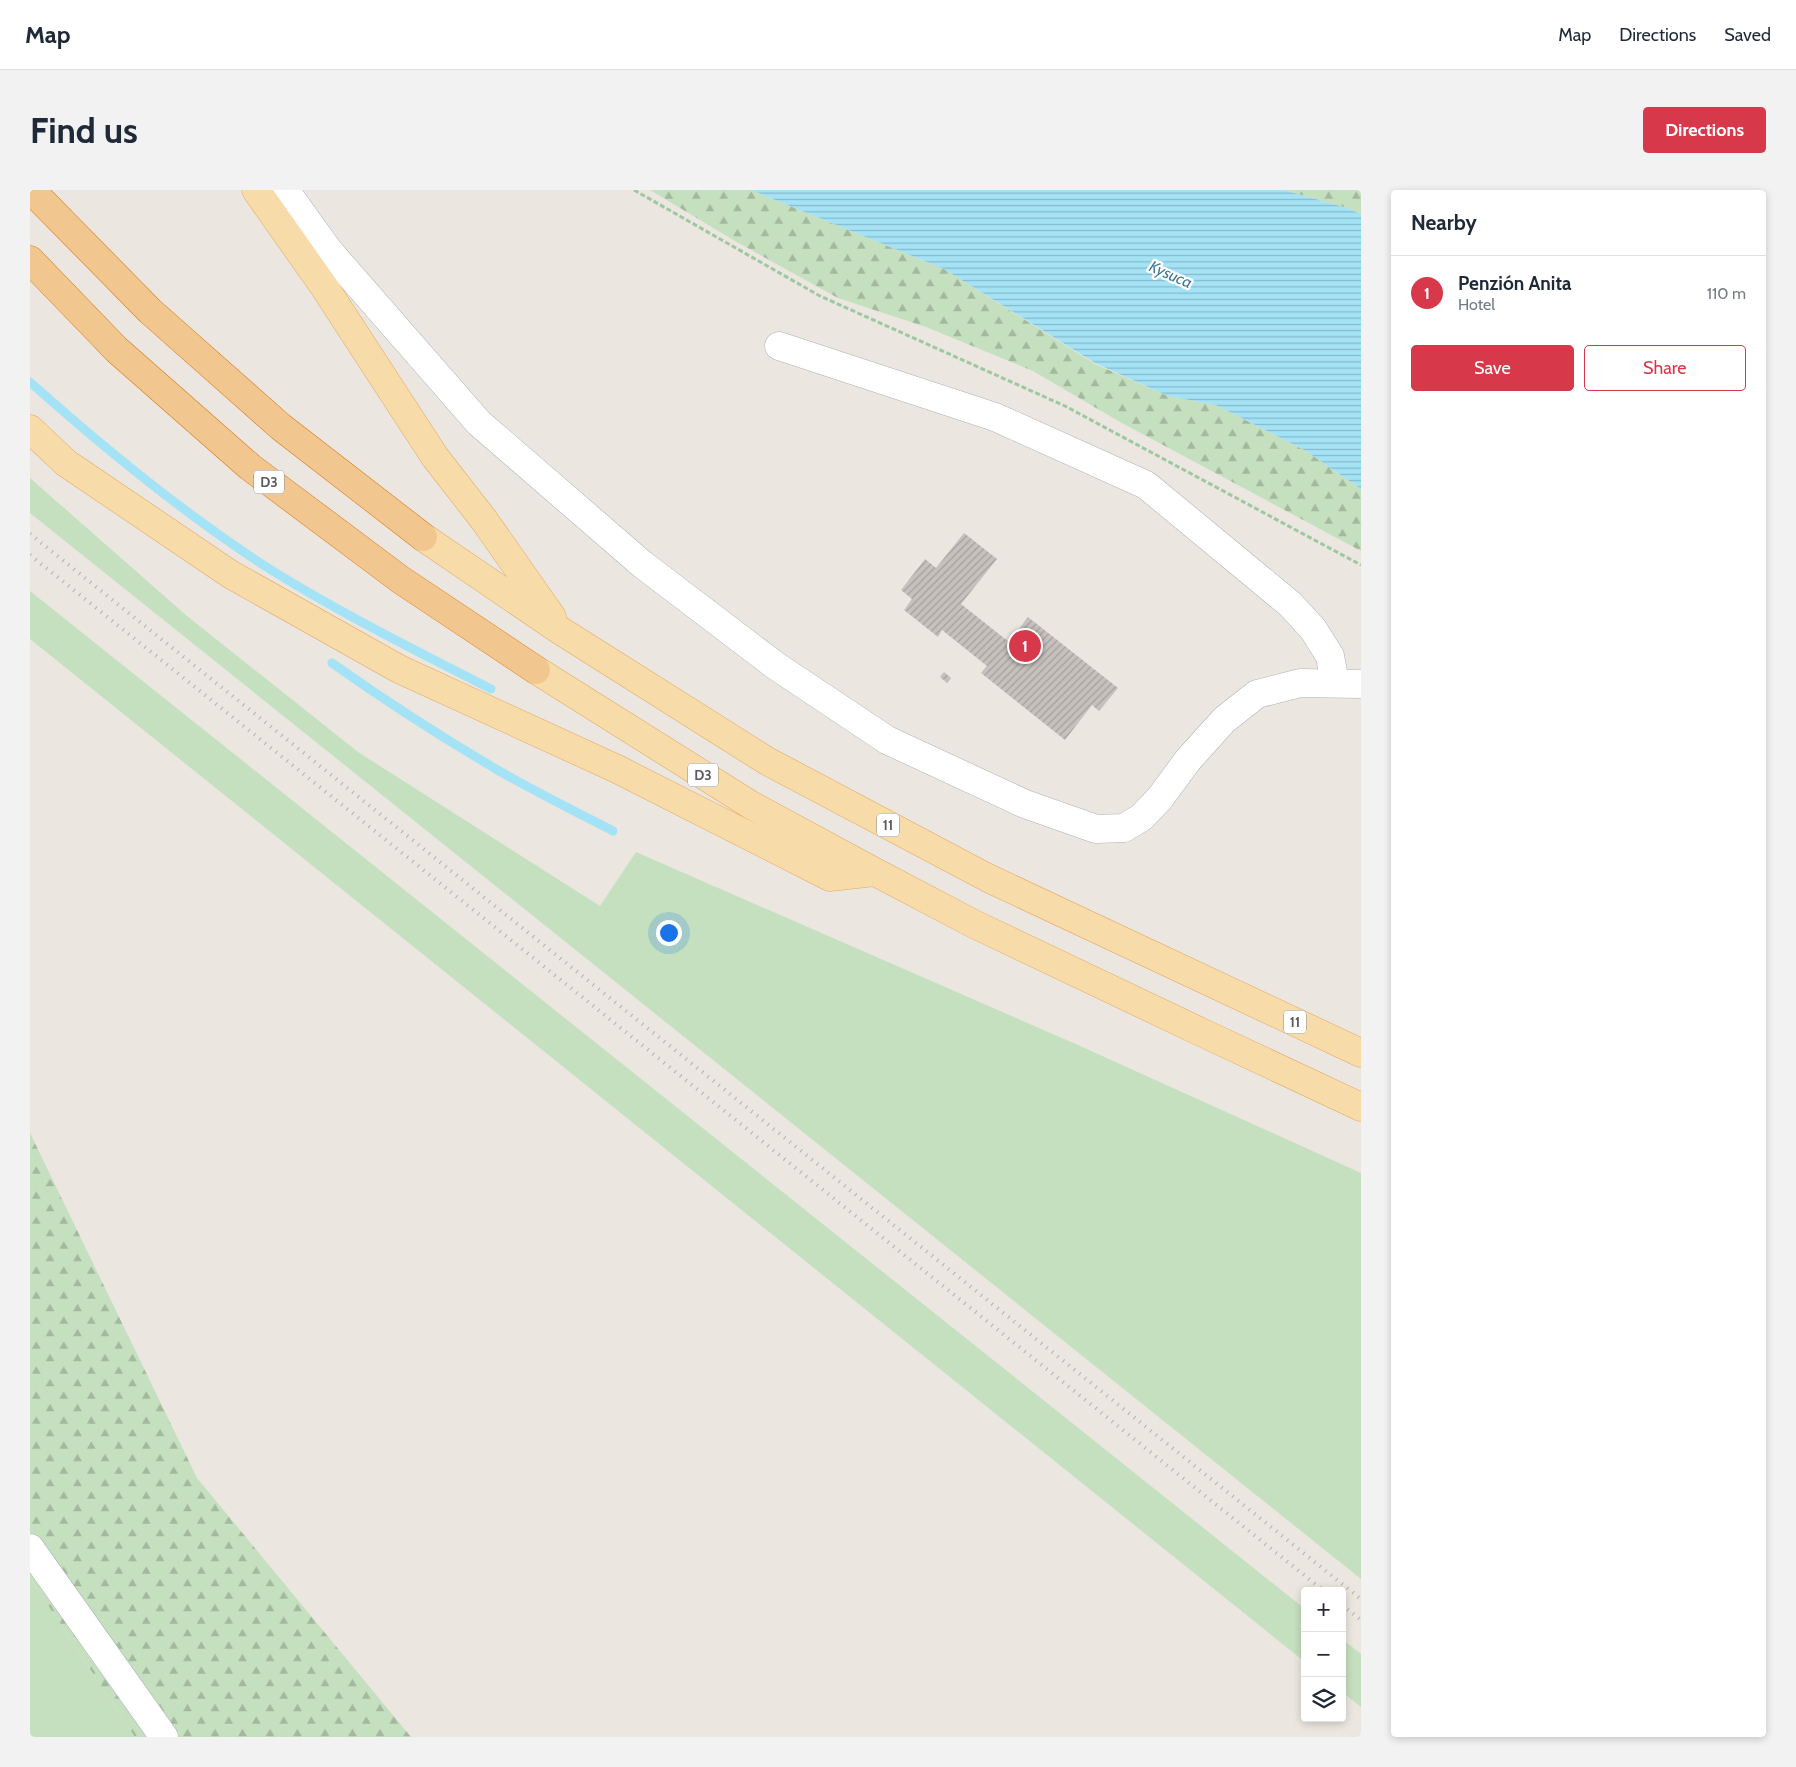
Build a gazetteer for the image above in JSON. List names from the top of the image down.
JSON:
{
  "streets": {
    "highway": ["D3"],
    "main road": ["11"]
  },
  "water": ["Kysuca"],
  "page": {
    "header": "Map",
    "nav": ["Map", "Directions", "Saved"],
    "buttons": [
      "Directions",
      ["Save", "Share"]
    ],
    "title": "Find us",
    "heading": "Nearby",
    "list": [
      {
        "mark": "1",
        "name": "Penzión Anita",
        "note": "Hotel",
        "value": "110 m"
      }
    ],
    "pins": "1",
    "map_buttons": ["+", "−"]
  }
}
